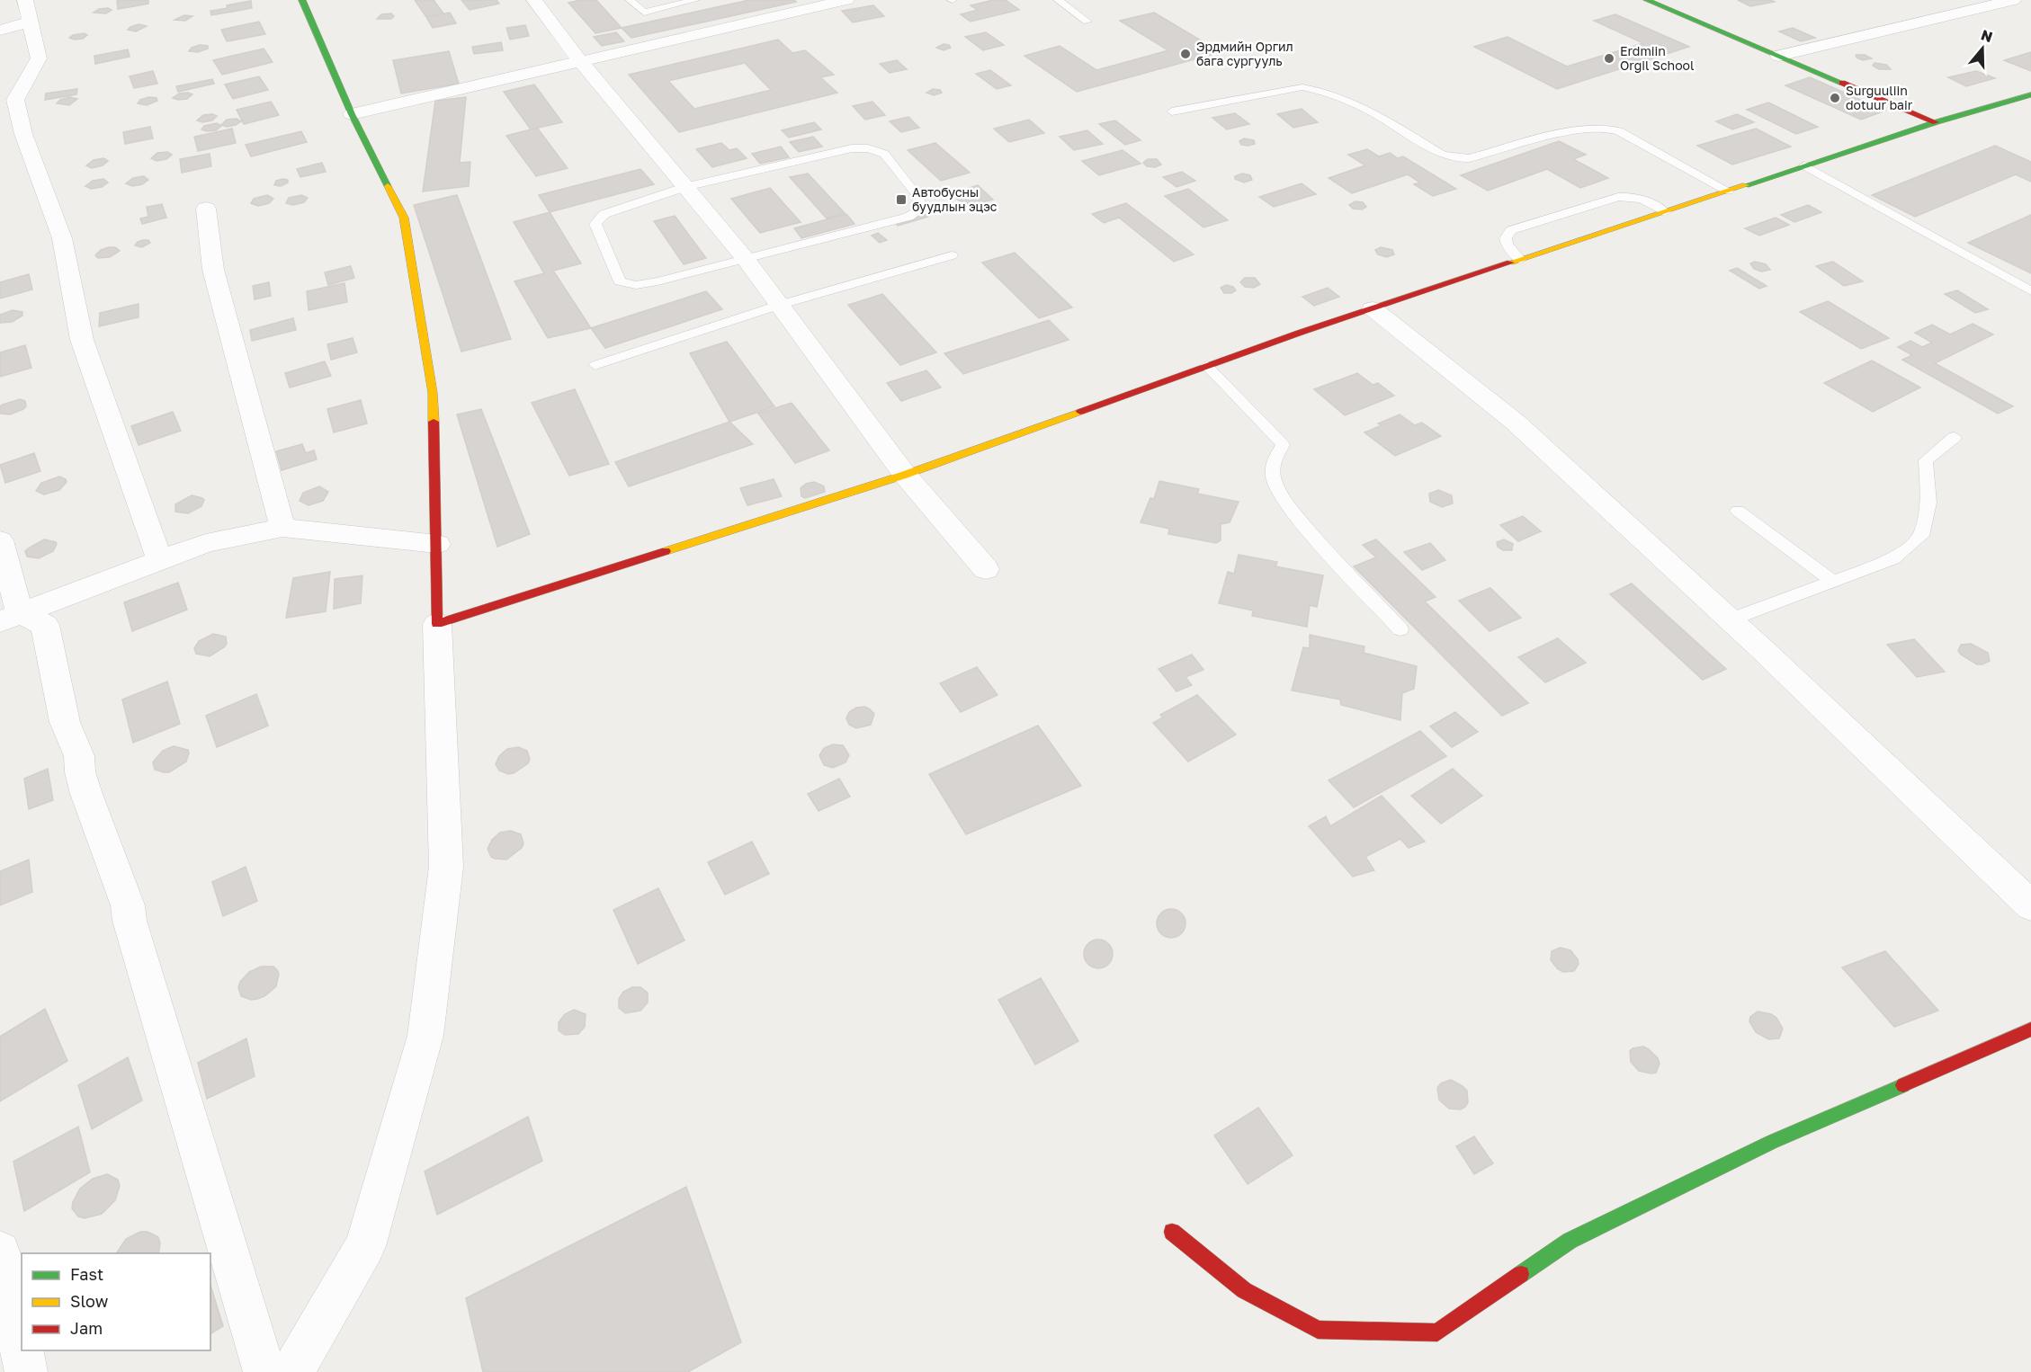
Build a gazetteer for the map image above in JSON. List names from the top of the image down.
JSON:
{
  "places": {
    "other": ["Эрдмийн Оргил бага сургууль", "Erdmiin Orgil School", "Surguuliin dotuur bair"],
    "transit": ["Автобусны буудлын эцэс"]
  },
  "legend": ["Fast", "Slow", "Jam"],
  "north": "top"
}
